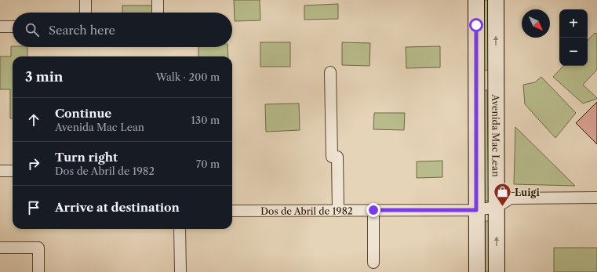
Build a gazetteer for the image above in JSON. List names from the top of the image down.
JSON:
{
  "streets": {
    "main road": ["Avenida Mac Lean"],
    "street": ["Dos de Abril de 1982"]
  },
  "crossings": [
    ["Avenida Mac Lean", "Dos de Abril de 1982"]
  ],
  "places": {
    "shop": ["Luigi"]
  },
  "north": "bottom right",
  "page": {
    "map_buttons": ["+", "−"],
    "search": "Search here",
    "heading": ["3 min", "Walk · 200 m"],
    "list": [
      ["Continue", "Avenida Mac Lean", "130 m"],
      ["Turn right", "Dos de Abril de 1982", "70 m"],
      "Arrive at destination"
    ]
  }
}
